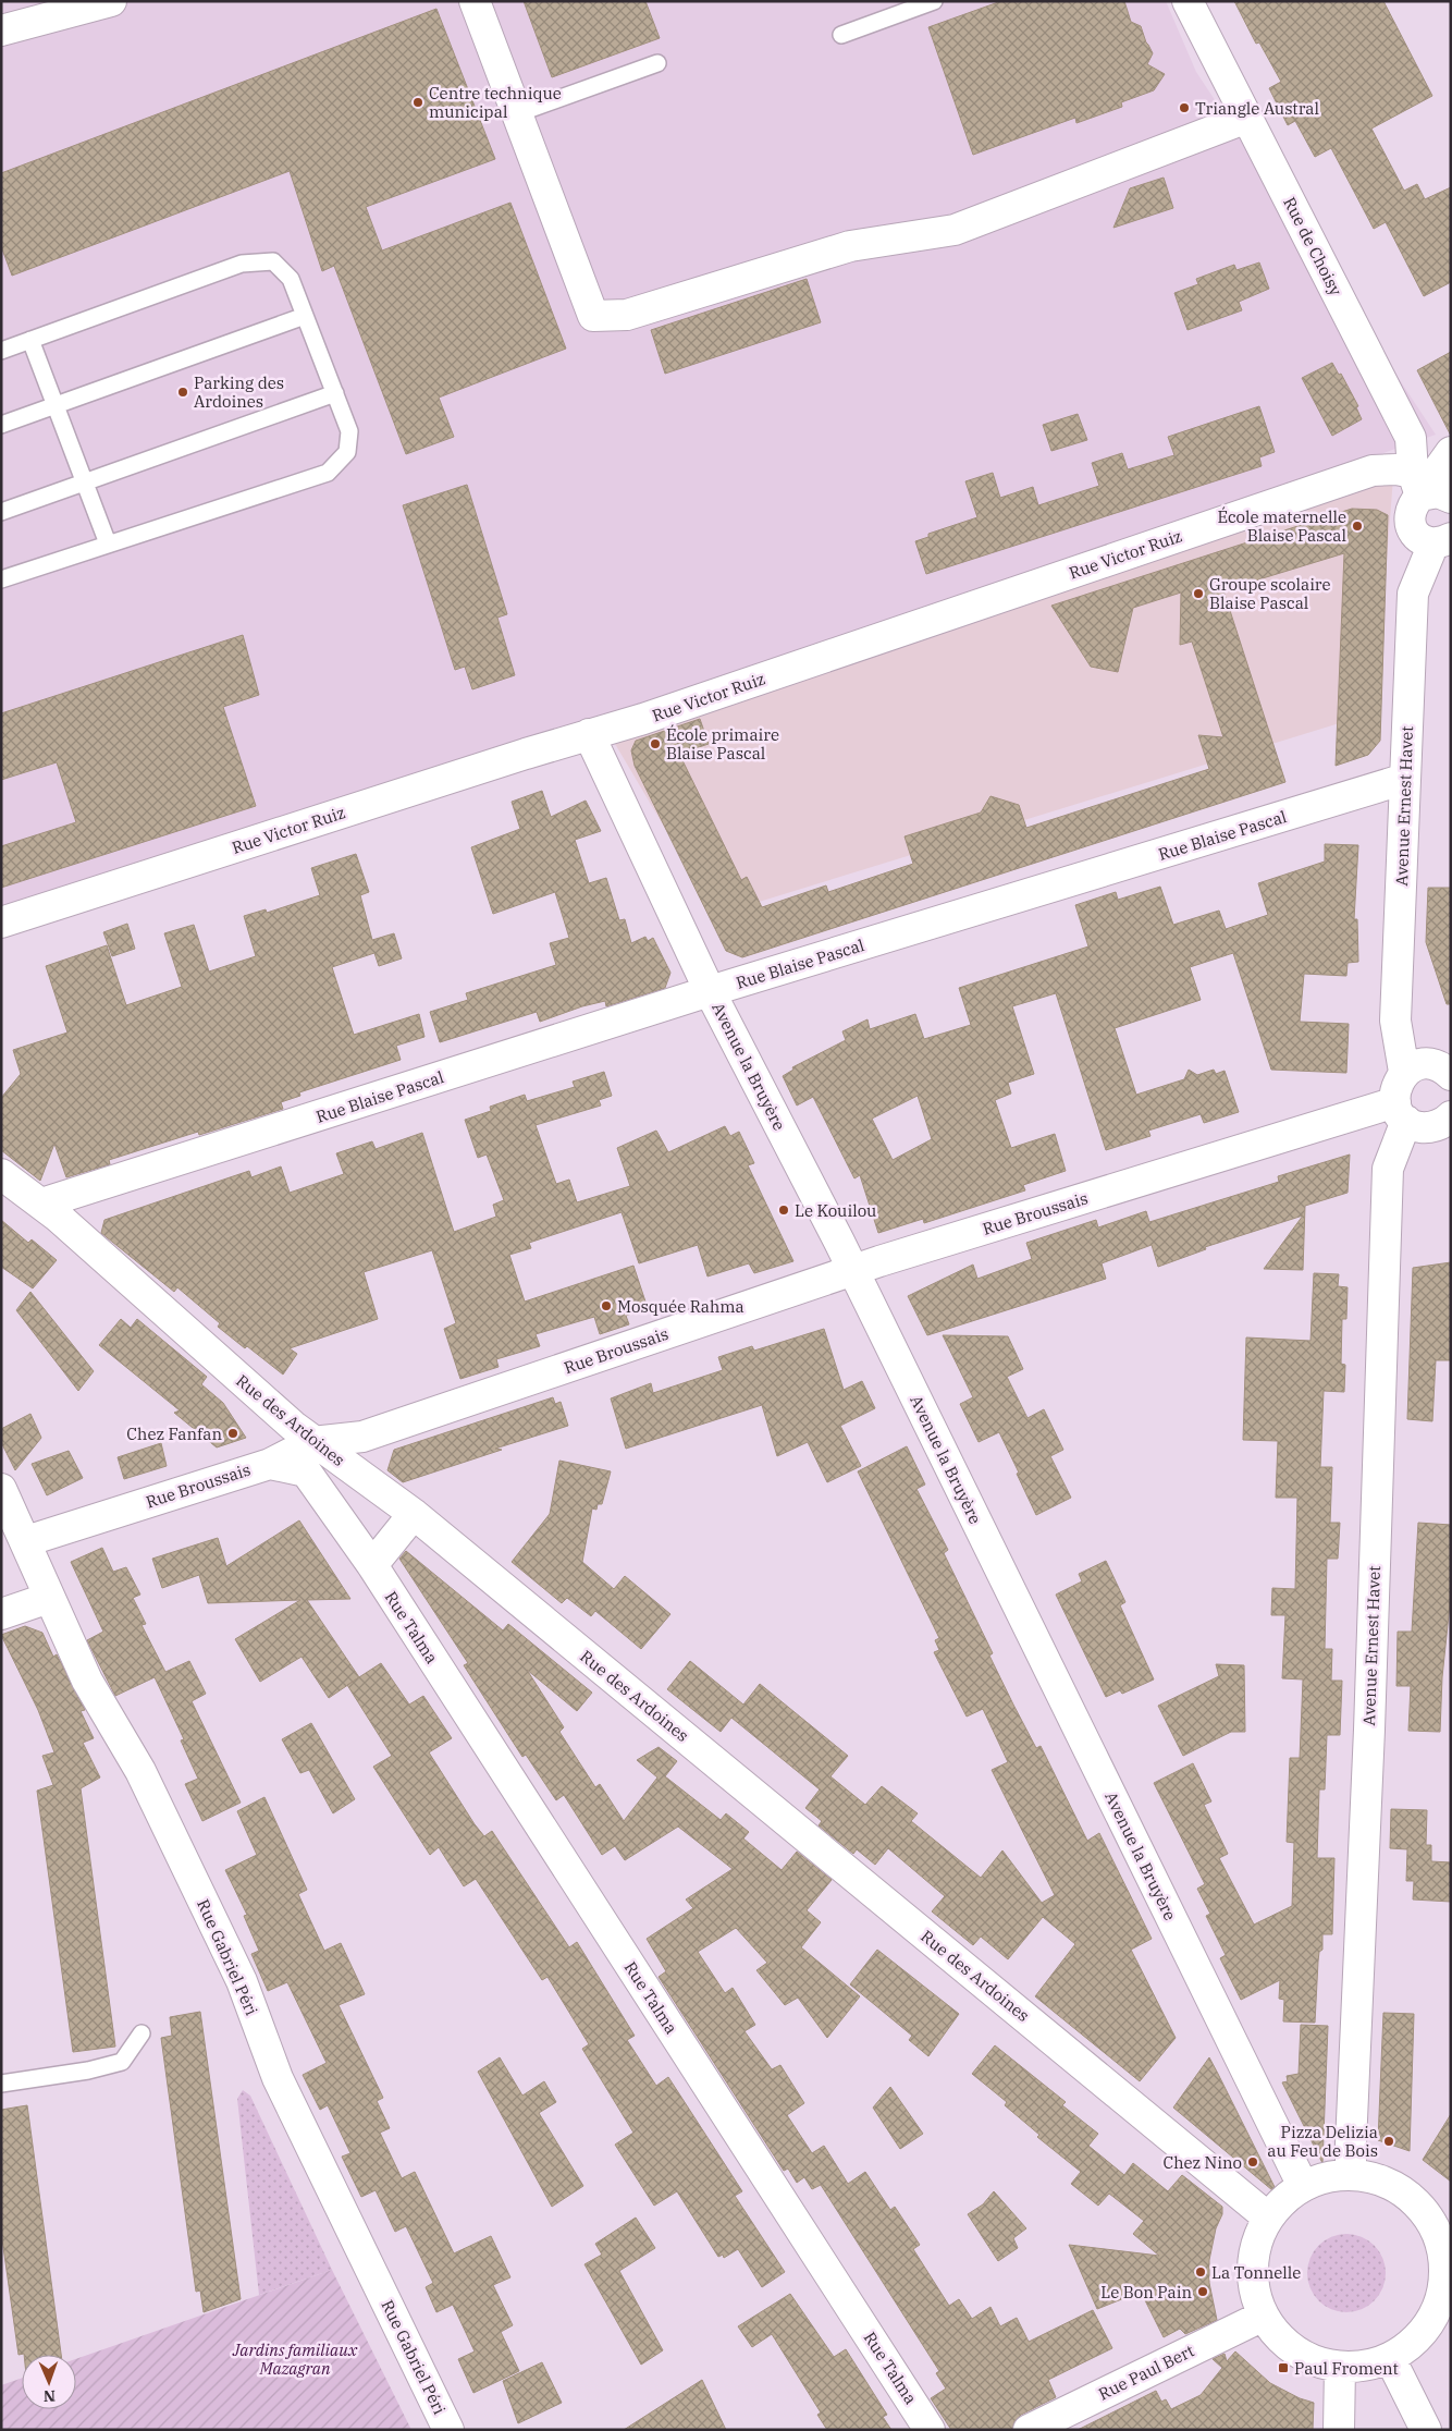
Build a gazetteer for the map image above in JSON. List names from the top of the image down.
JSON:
{
  "streets": {
    "street": [
      "Rue de Choisy",
      "Rue Victor Ruiz",
      "Avenue Ernest Havet",
      "Rue Blaise Pascal",
      "Avenue la Bruyère",
      "Rue Broussais",
      "Rue des Ardoines",
      "Rue Talma",
      "Rue Gabriel Péri",
      "Rue Paul Bert"
    ]
  },
  "crossings": [
    ["Rue de Choisy", "Rue Victor Ruiz"],
    ["Rue Victor Ruiz", "Avenue la Bruyère"],
    ["Avenue Ernest Havet", "Rue Blaise Pascal"],
    ["Avenue Ernest Havet", "Avenue la Bruyère"],
    ["Avenue Ernest Havet", "Rue Broussais"],
    ["Avenue Ernest Havet", "Rue des Ardoines"],
    ["Avenue Ernest Havet", "Rue Paul Bert"],
    ["Rue Blaise Pascal", "Avenue la Bruyère"],
    ["Rue Blaise Pascal", "Rue des Ardoines"],
    ["Avenue la Bruyère", "Rue Broussais"],
    ["Avenue la Bruyère", "Rue des Ardoines"],
    ["Avenue la Bruyère", "Rue Paul Bert"],
    ["Rue Broussais", "Rue des Ardoines"],
    ["Rue Broussais", "Rue Talma"],
    ["Rue Broussais", "Rue Gabriel Péri"],
    ["Rue des Ardoines", "Rue Paul Bert"]
  ],
  "parks": ["Jardins familiaux Mazagran"],
  "places": {
    "other": [
      "Centre technique municipal",
      "Triangle Austral",
      "Parking des Ardoines",
      "École maternelle Blaise Pascal",
      "Groupe scolaire Blaise Pascal",
      "École primaire Blaise Pascal",
      "Le Kouilou",
      "Mosquée Rahma",
      "Chez Fanfan",
      "Pizza Delizia au Feu de Bois",
      "Chez Nino",
      "La Tonnelle",
      "Le Bon Pain"
    ],
    "transit": ["Paul Froment"]
  },
  "north": "bottom"
}
